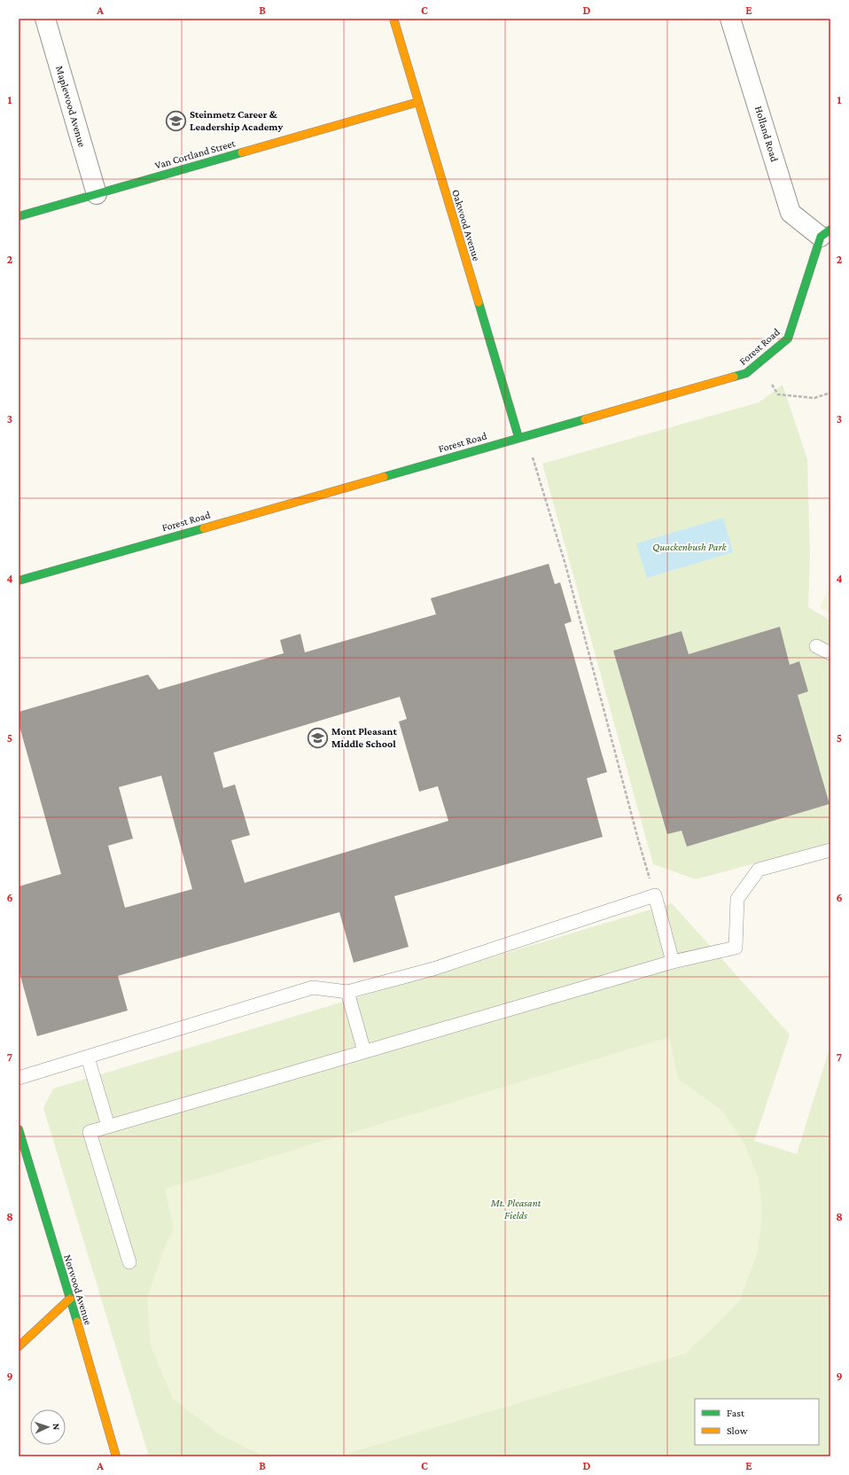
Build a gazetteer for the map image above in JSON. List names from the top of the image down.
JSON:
{
  "streets": {
    "street": [
      "Maplewood Avenue",
      "Holland Road",
      "Van Cortland Street",
      "Oakwood Avenue",
      "Forest Road",
      "Norwood Avenue"
    ]
  },
  "crossings": [
    ["Maplewood Avenue", "Van Cortland Street"],
    ["Holland Road", "Forest Road"],
    ["Van Cortland Street", "Oakwood Avenue"],
    ["Oakwood Avenue", "Forest Road"]
  ],
  "parks": ["Quackenbush Park", "Mt. Pleasant Fields"],
  "places": {
    "school or university": ["Steinmetz Career & Leadership Academy", "Mont Pleasant Middle School"]
  },
  "legend": ["Fast", "Slow"],
  "north": "right",
  "grid": {
    "columns": [
      "A",
      "B",
      "C",
      "D",
      "E"
    ],
    "rows": [
      "1",
      "2",
      "3",
      "4",
      "5",
      "6",
      "7",
      "8",
      "9"
    ]
  }
}
